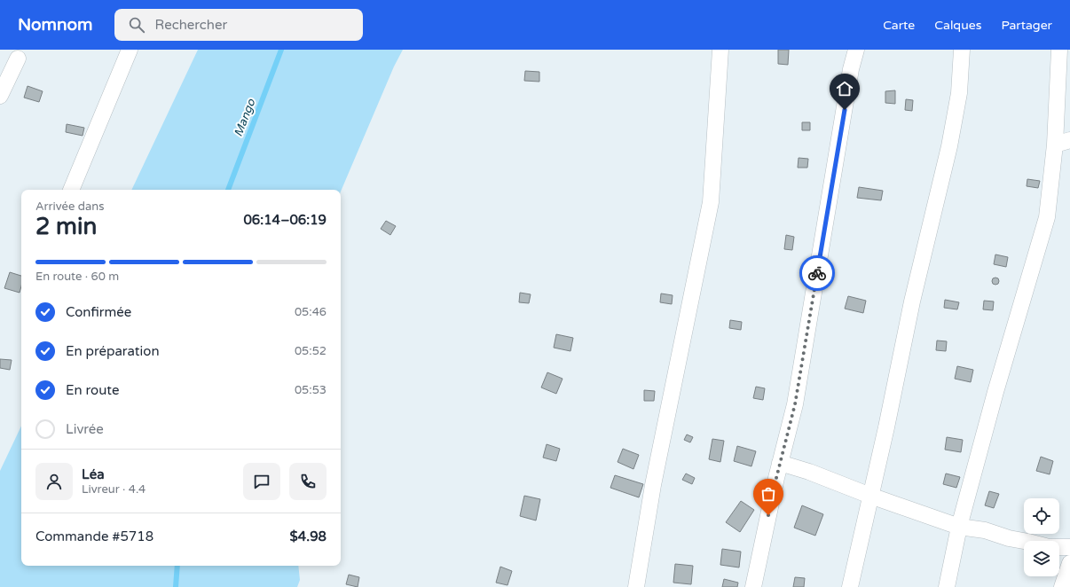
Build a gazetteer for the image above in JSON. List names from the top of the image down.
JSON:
{
  "water": ["Mango"],
  "page": {
    "header": "Nomnom",
    "search": "Rechercher",
    "nav": ["Carte", "Calques", "Partager"],
    "heading": ["2 min", "Arrivée dans", "06:14–06:19"],
    "panel": [
      "Léa",
      "Livreur · 4.4",
      "Commande #5718",
      "$4.98"
    ],
    "bar": "En route · 60 m",
    "list": [
      ["Confirmée", "05:46"],
      ["En préparation", "05:52"],
      ["En route", "05:53"],
      "Livrée"
    ]
  }
}
